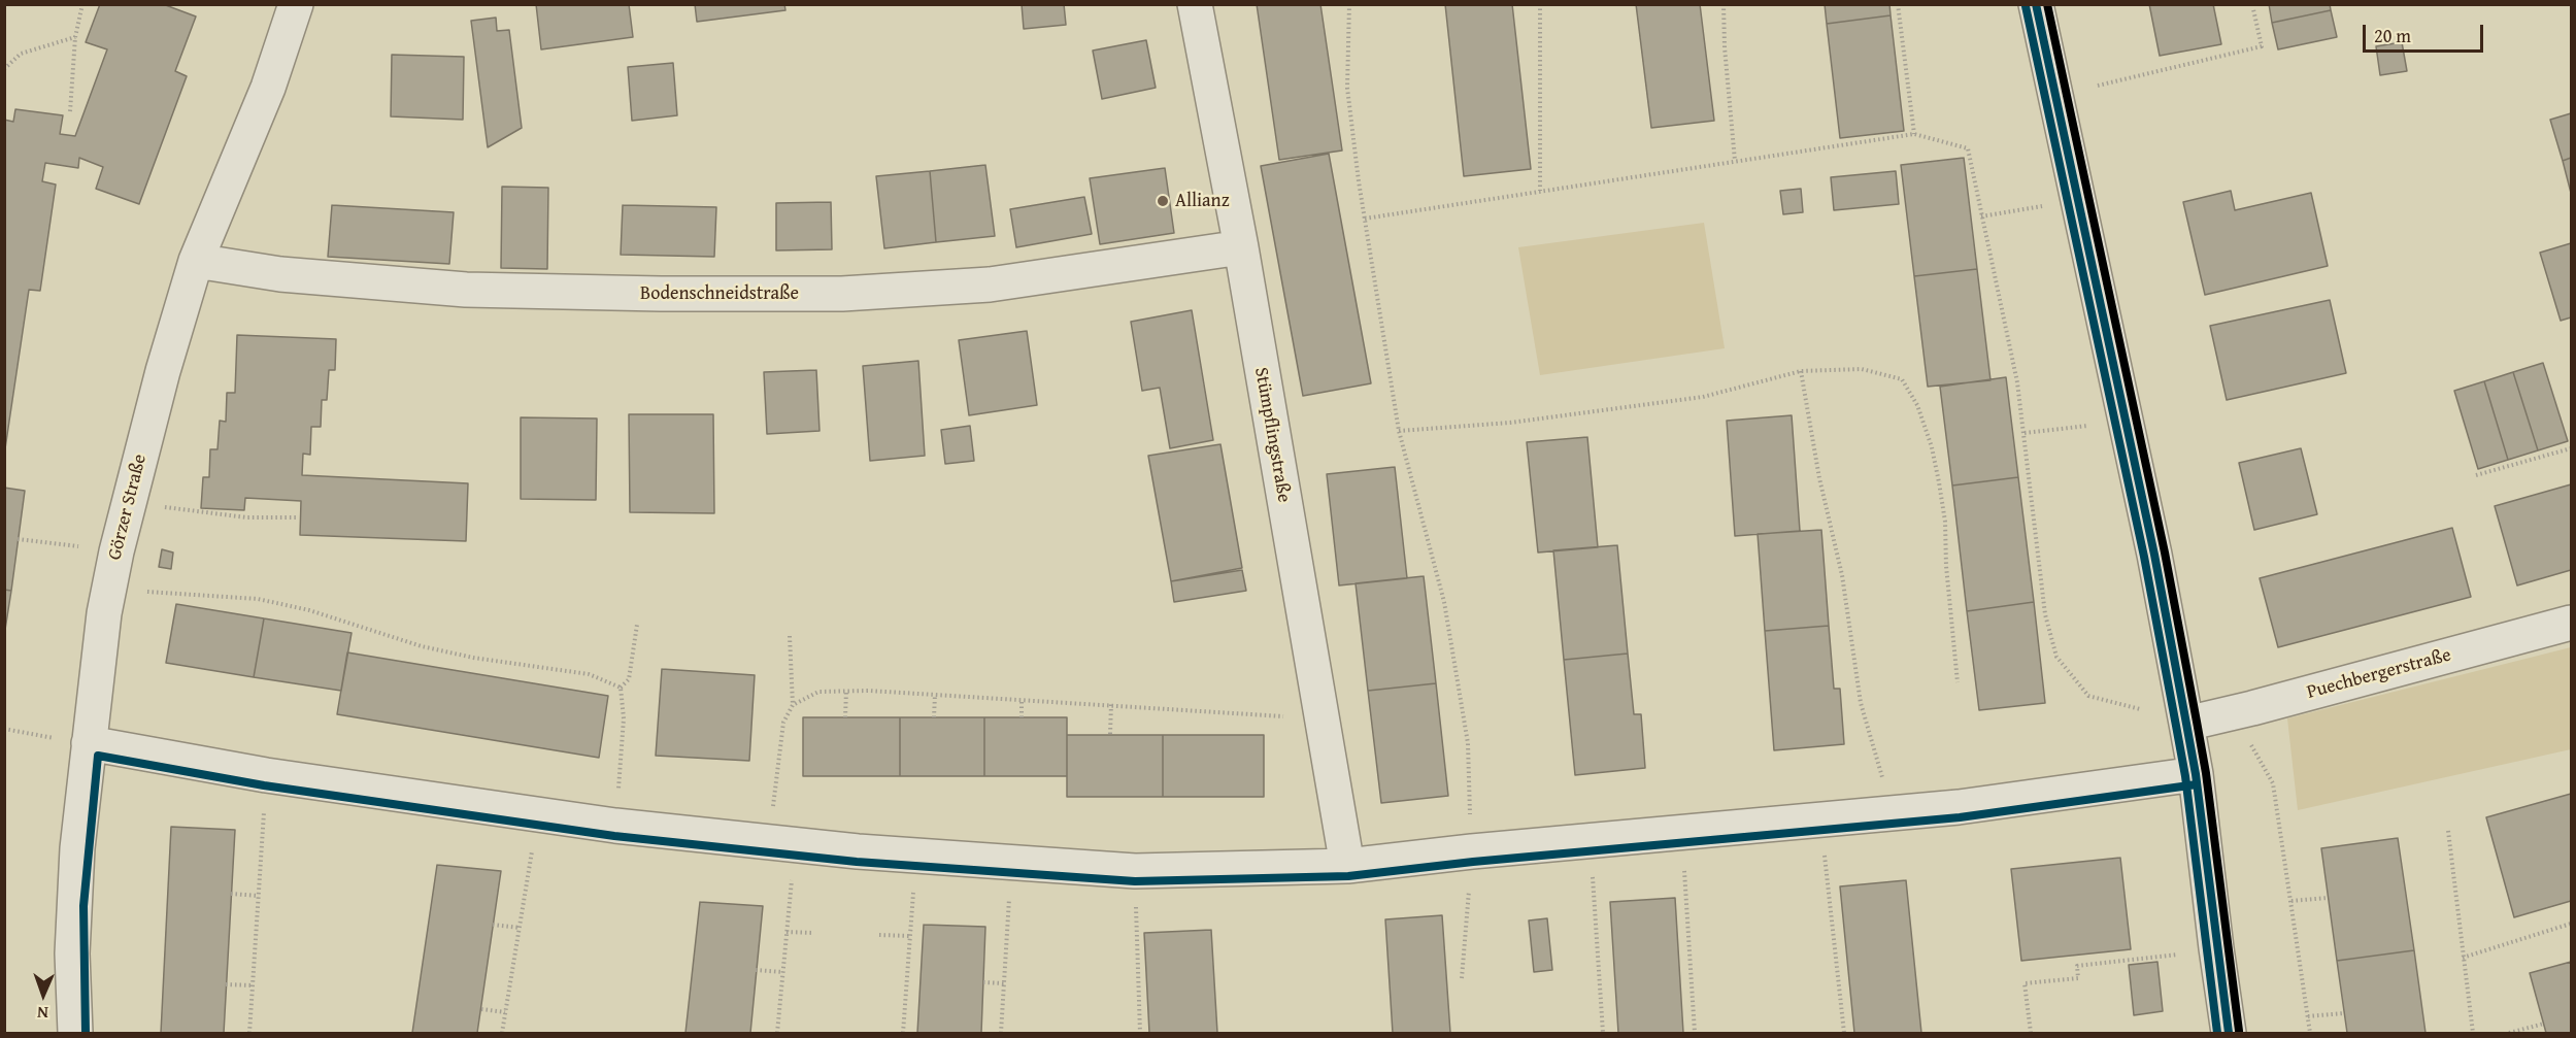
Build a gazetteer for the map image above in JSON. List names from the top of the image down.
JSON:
{
  "streets": {
    "street": [
      "Bodenschneidstraße",
      "Stümpflingstraße",
      "Görzer Straße",
      "Puechbergerstraße"
    ]
  },
  "crossings": [
    ["Bodenschneidstraße", "Stümpflingstraße"],
    ["Bodenschneidstraße", "Görzer Straße"]
  ],
  "places": ["Allianz"],
  "scale_bar": "20 m",
  "north": "bottom"
}
